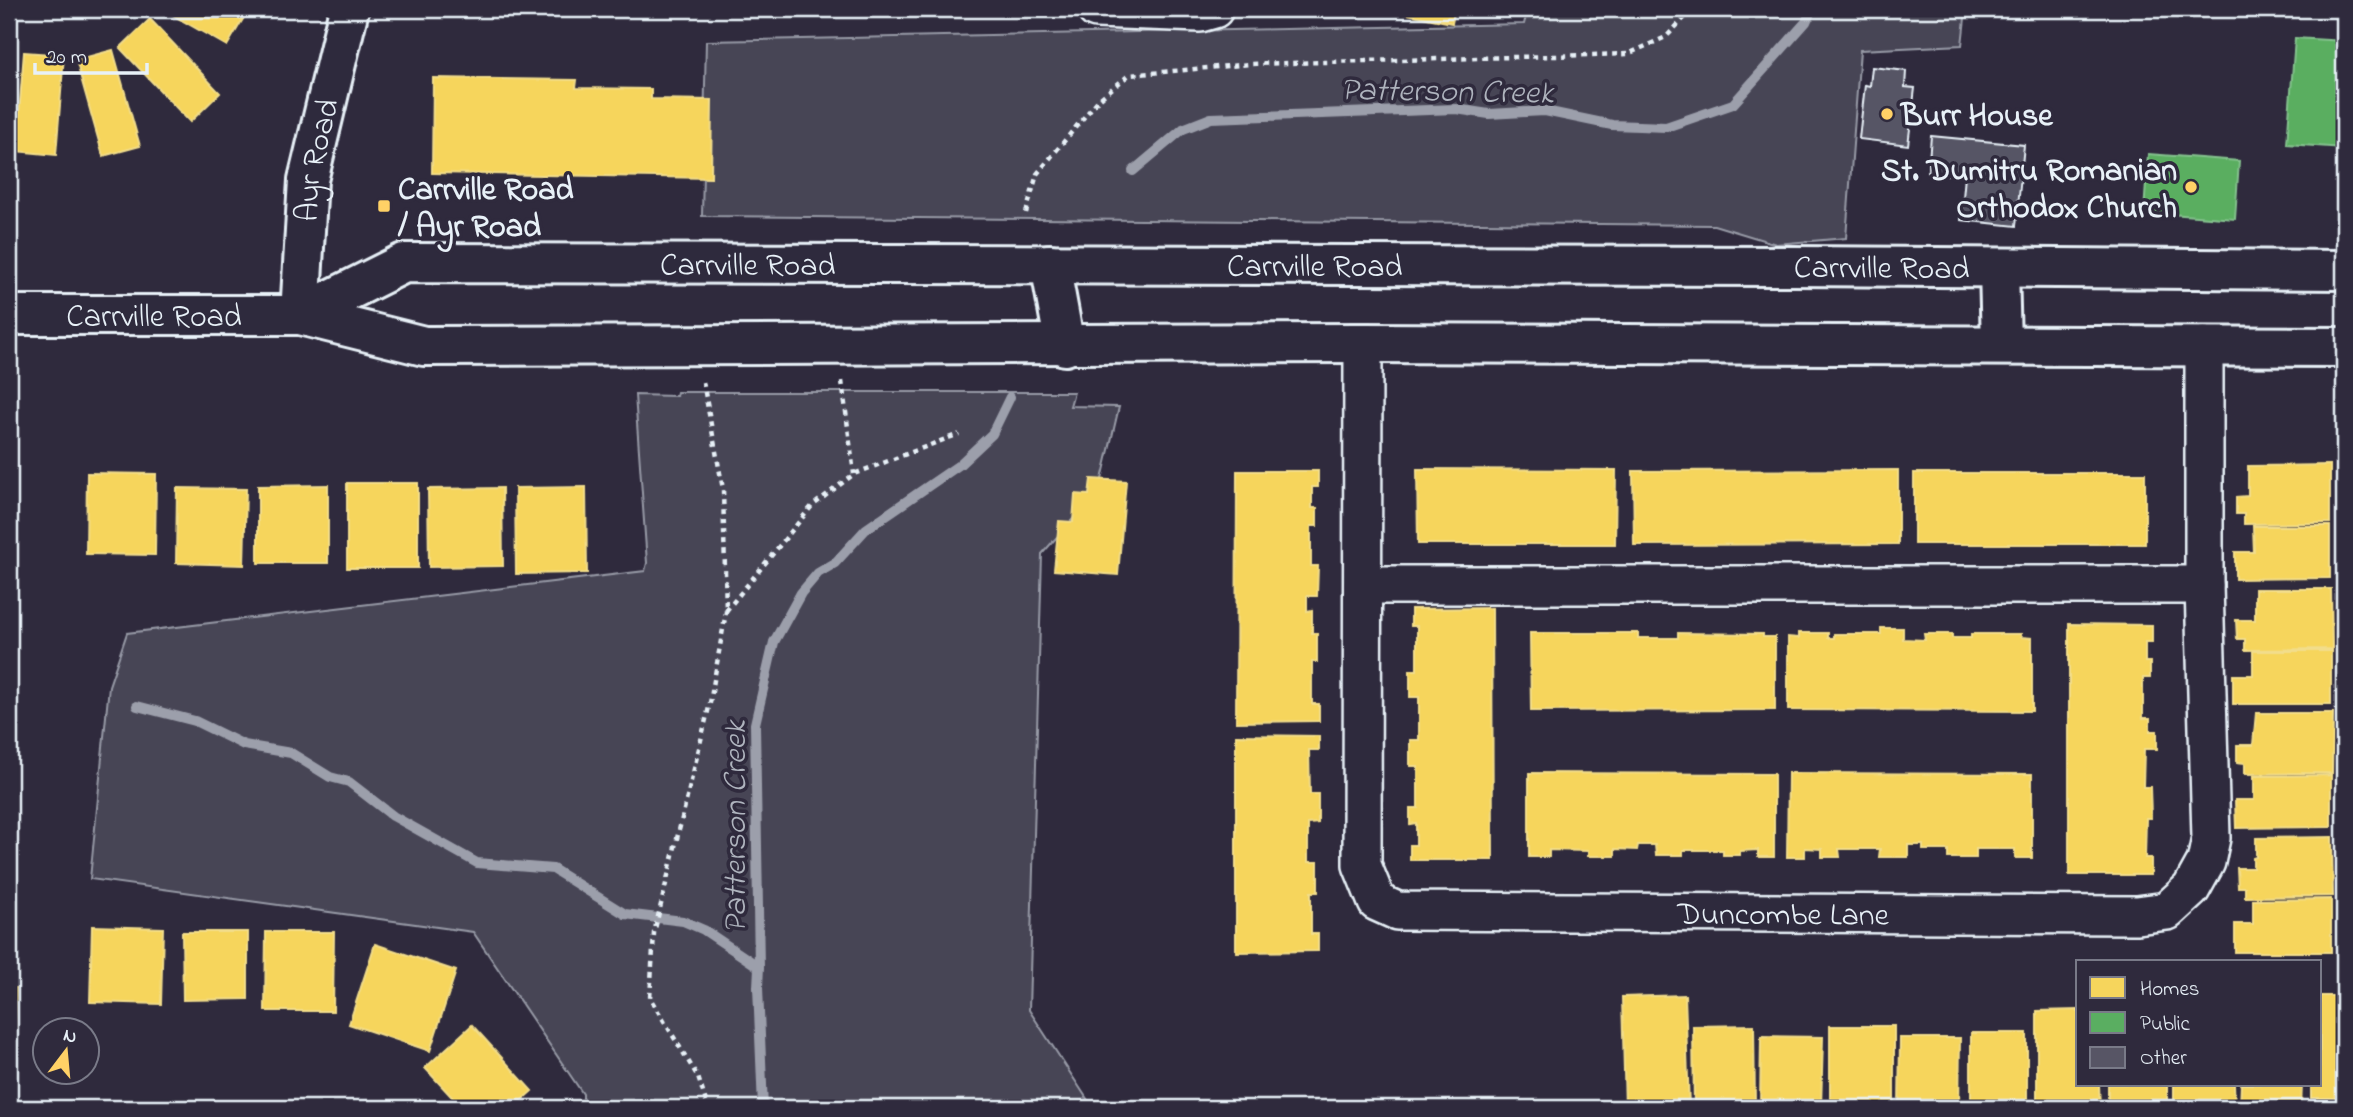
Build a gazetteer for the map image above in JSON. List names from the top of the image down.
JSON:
{
  "streets": {
    "main road": ["Ayr Road", "Carrville Road"],
    "street": ["Duncombe Lane"]
  },
  "crossings": [
    ["Ayr Road", "Carrville Road"],
    ["Carrville Road", "Duncombe Lane"]
  ],
  "water": ["Patterson Creek"],
  "places": {
    "other": ["Burr House", "St. Dumitru Romanian Orthodox Church"],
    "transit": ["Carrville Road / Ayr Road"]
  },
  "legend": ["Homes", "Public", "Other"],
  "scale_bar": "20 m",
  "north": "top"
}
